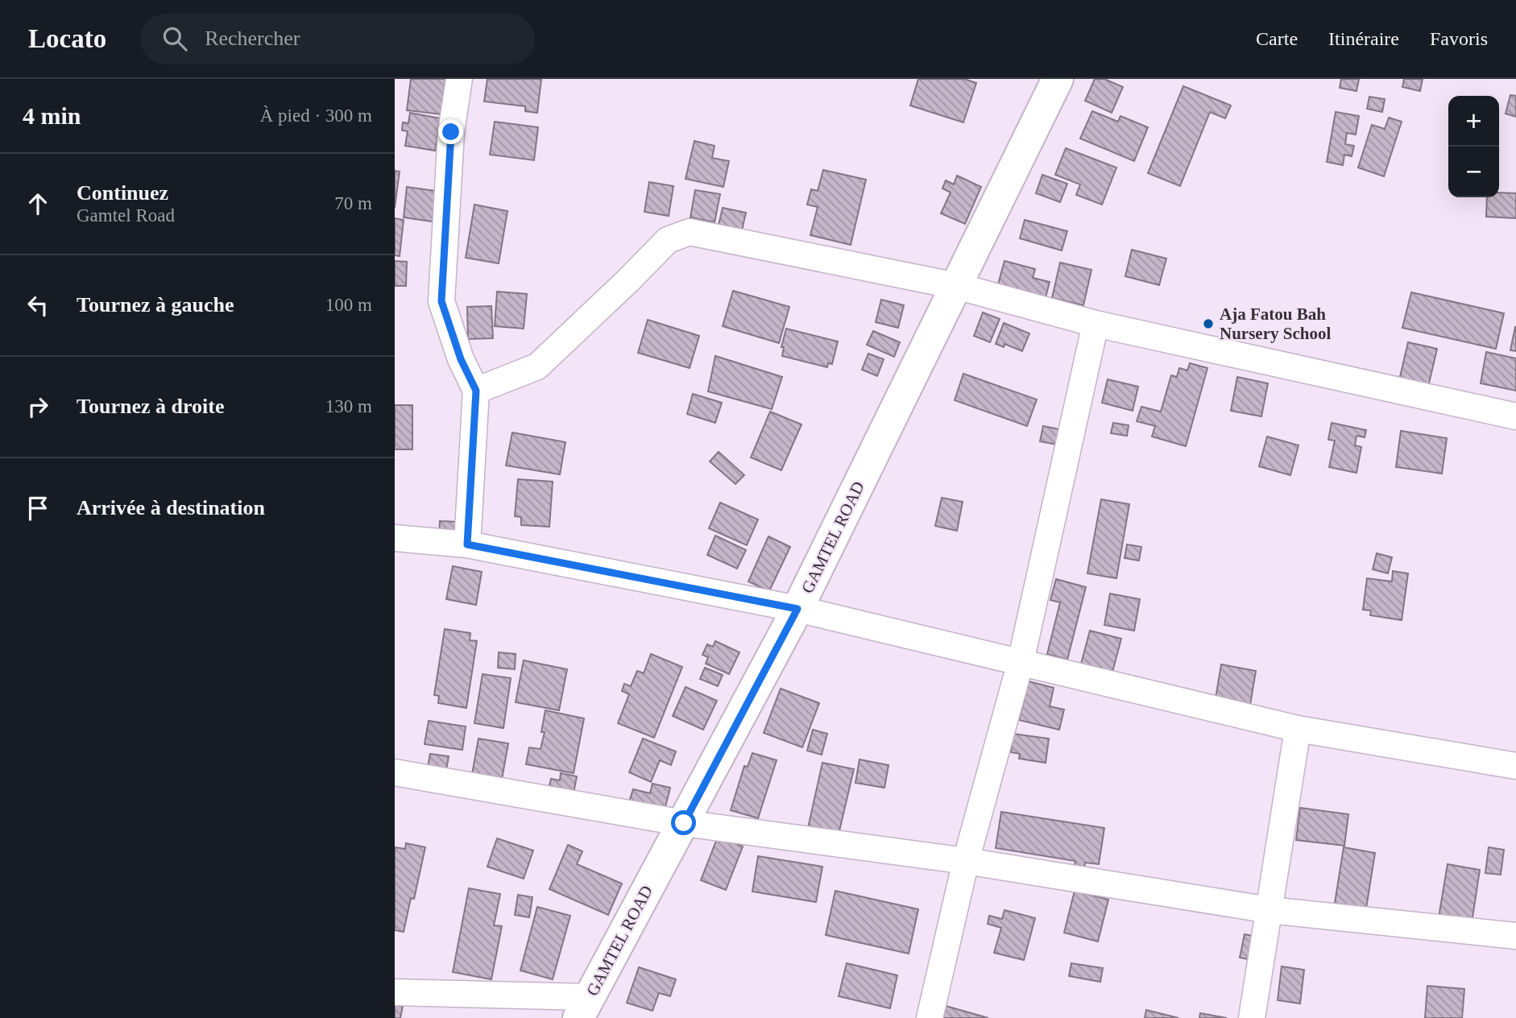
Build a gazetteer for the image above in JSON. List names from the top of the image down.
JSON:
{
  "streets": {
    "street": ["GAMTEL ROAD"]
  },
  "places": ["Aja Fatou Bah Nursery School"],
  "page": {
    "header": "Locato",
    "search": "Rechercher",
    "nav": ["Carte", "Itinéraire", "Favoris"],
    "heading": ["4 min", "À pied · 300 m"],
    "map_buttons": ["+", "−"],
    "list": [
      ["Continuez", "Gamtel Road", "70 m"],
      ["Tournez à gauche", "100 m"],
      ["Tournez à droite", "130 m"],
      "Arrivée à destination"
    ]
  }
}
